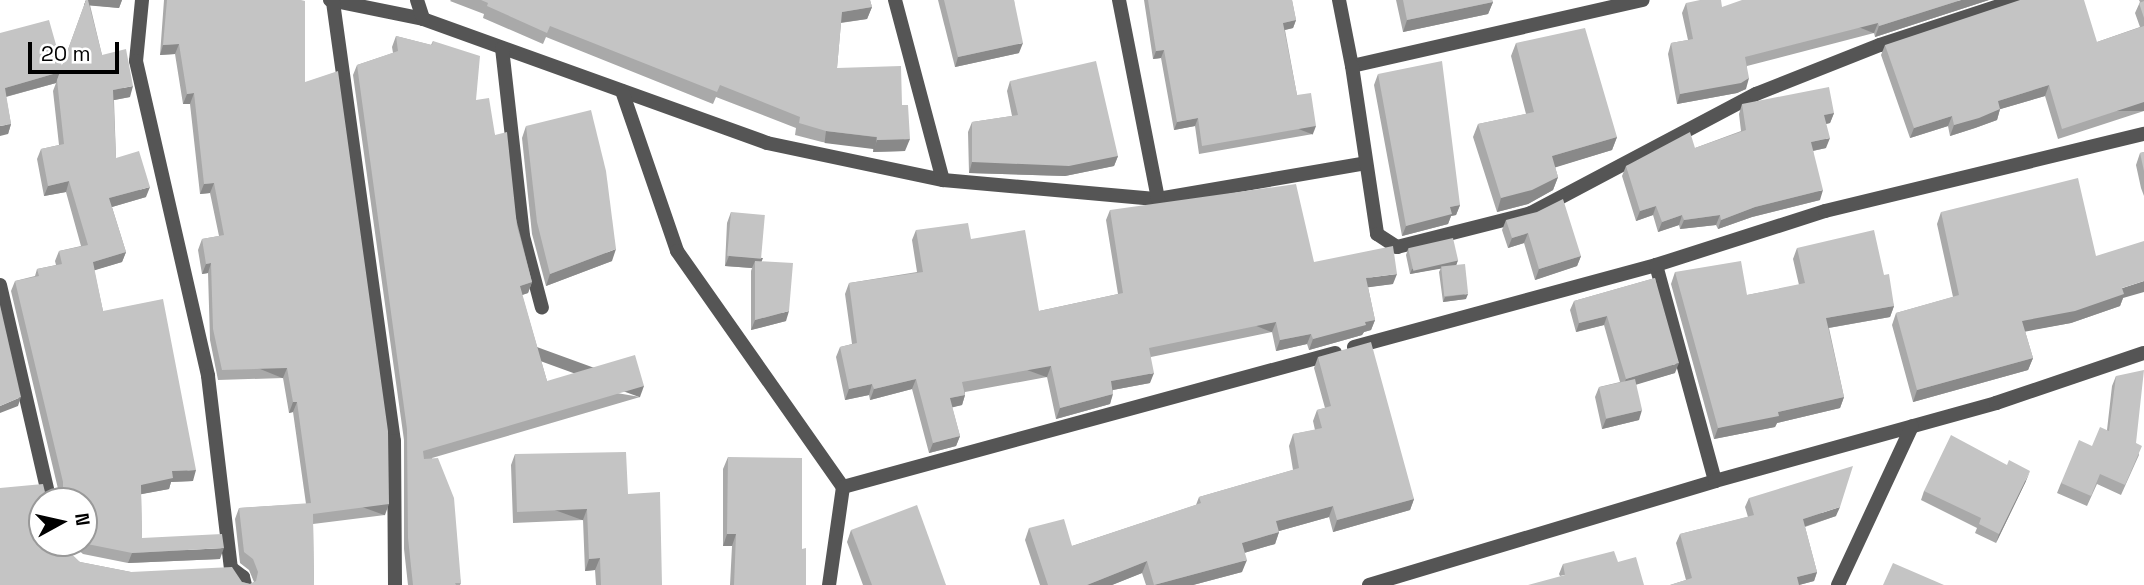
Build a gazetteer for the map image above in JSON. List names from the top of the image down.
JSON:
{
  "scale_bar": "20 m",
  "north": "right"
}
